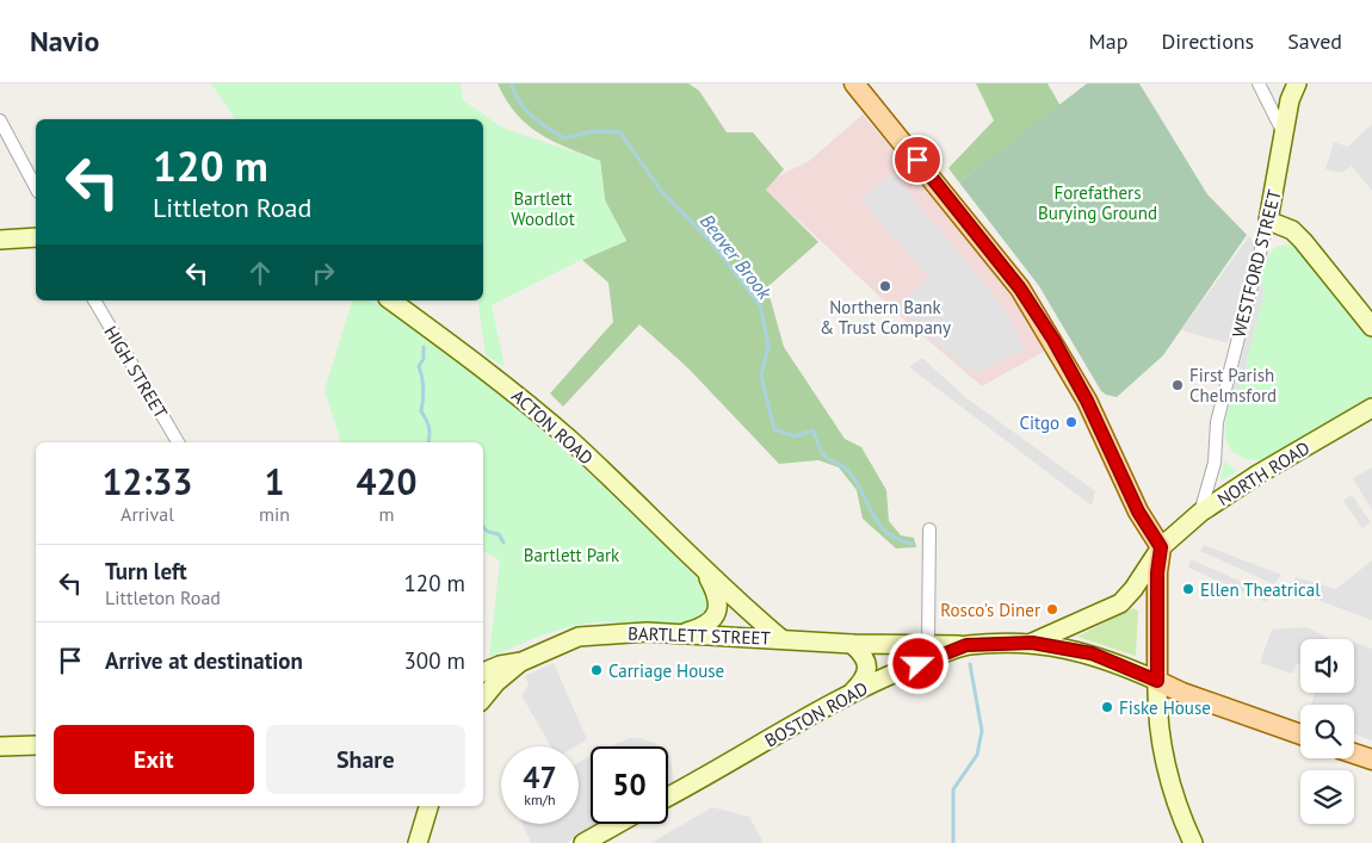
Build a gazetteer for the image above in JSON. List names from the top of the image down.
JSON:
{
  "streets": {
    "main road": [
      "WESTFORD STREET",
      "ACTON ROAD",
      "NORTH ROAD",
      "BARTLETT STREET",
      "BOSTON ROAD"
    ],
    "street": ["HIGH STREET"]
  },
  "crossings": [
    ["WESTFORD STREET", "NORTH ROAD"],
    ["ACTON ROAD", "BARTLETT STREET"],
    ["NORTH ROAD", "BOSTON ROAD"],
    ["BARTLETT STREET", "BOSTON ROAD"]
  ],
  "water": ["Beaver Brook"],
  "parks": ["Forefathers Burying Ground", "Bartlett Woodlot", "Bartlett Park"],
  "places": [
    "Northern Bank & Trust Company",
    "First Parish Chelmsford",
    "Citgo",
    "Ellen Theatrical",
    "Rosco's Diner",
    "Carriage House",
    "Fiske House"
  ],
  "page": {
    "header": "Navio",
    "nav": ["Map", "Directions", "Saved"],
    "turn": ["120 m", "Littleton Road"],
    "eta": [
      "12:33",
      "Arrival",
      "1",
      "min",
      "420",
      "m"
    ],
    "list": [
      {
        "name": "Turn left",
        "note": "Littleton Road",
        "value": "120 m"
      },
      {
        "name": "Arrive at destination",
        "value": "300 m"
      }
    ],
    "buttons": ["Exit", "Share"],
    "speed": "47 km/h",
    "limit": "50"
  }
}
